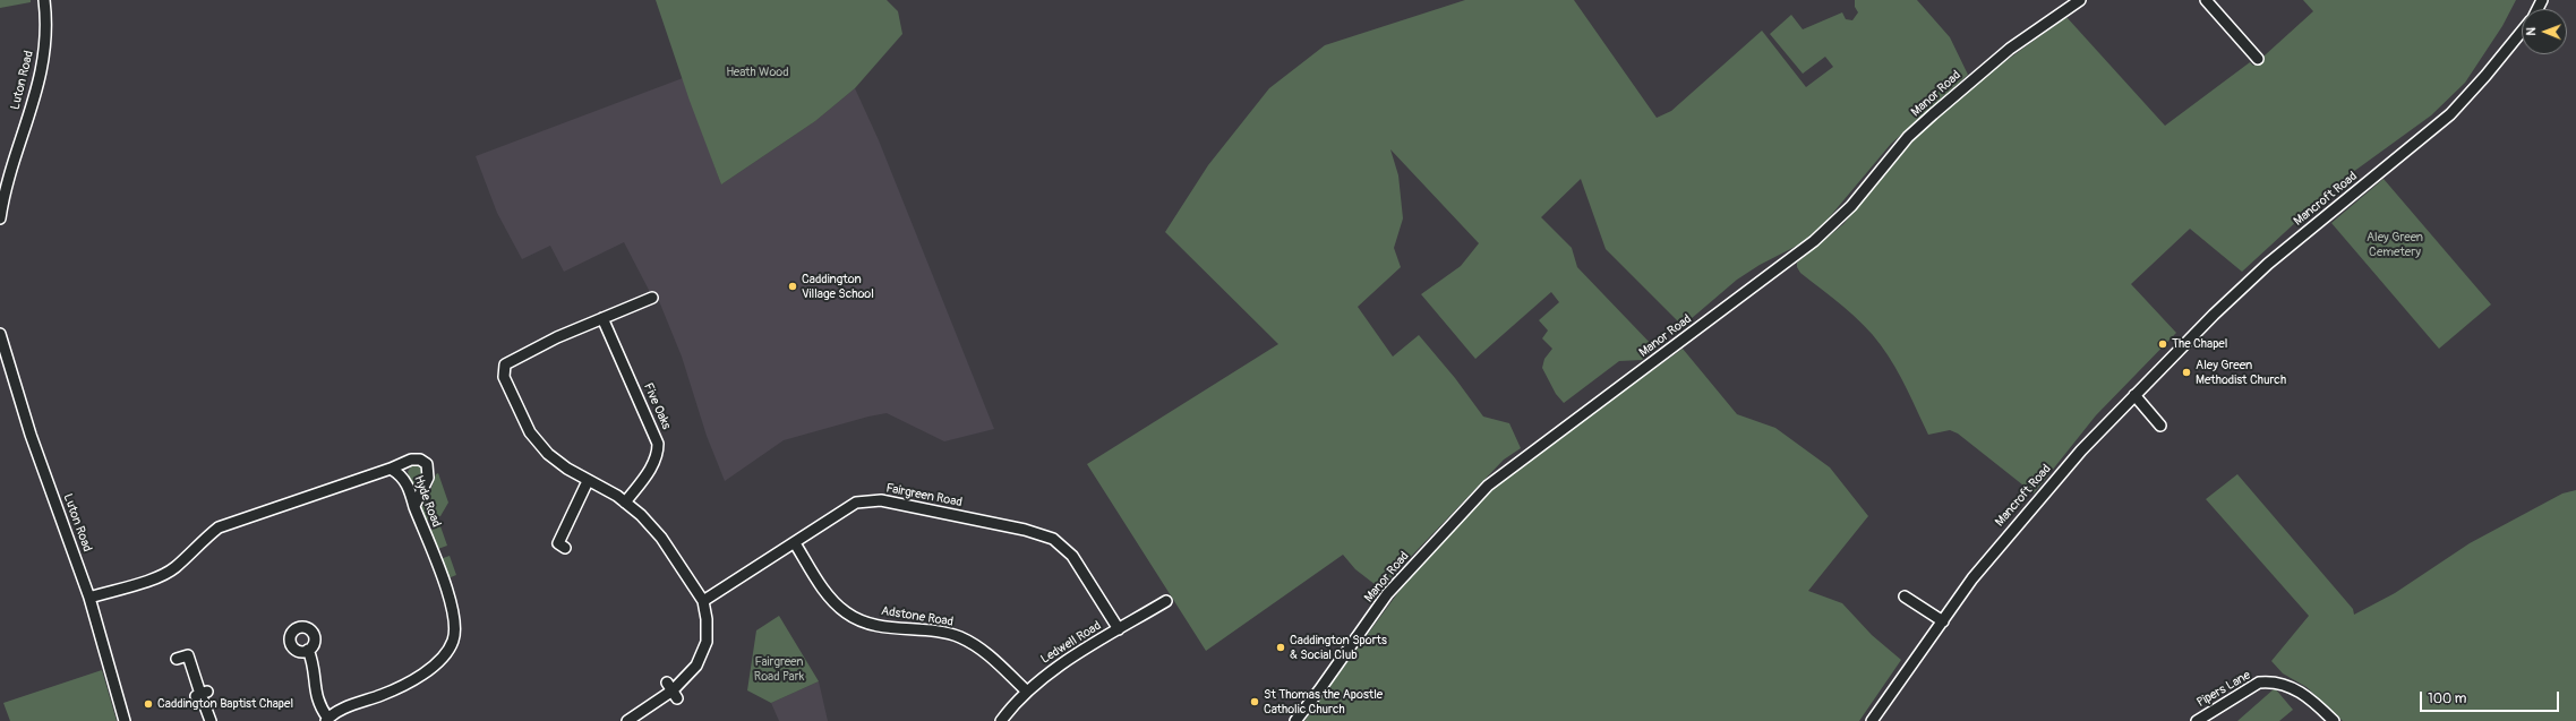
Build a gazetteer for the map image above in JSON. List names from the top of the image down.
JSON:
{
  "streets": {
    "street": [
      "Luton Road",
      "Manor Road",
      "Mancroft Road",
      "Five Oaks",
      "Fairgreen Road",
      "Hyde Road",
      "Adstone Road",
      "Ledwell Road",
      "Pipers Lane"
    ]
  },
  "crossings": [
    ["Fairgreen Road", "Adstone Road"],
    ["Fairgreen Road", "Ledwell Road"],
    ["Adstone Road", "Ledwell Road"]
  ],
  "parks": ["Heath Wood", "Aley Green Cemetery", "Fairgreen Road Park"],
  "places": [
    "Caddington Village School",
    "The Chapel",
    "Aley Green Methodist Church",
    "Caddington Sports & Social Club",
    "St Thomas the Apostle Catholic Church",
    "Caddington Baptist Chapel"
  ],
  "scale_bar": "100 m",
  "north": "left"
}
